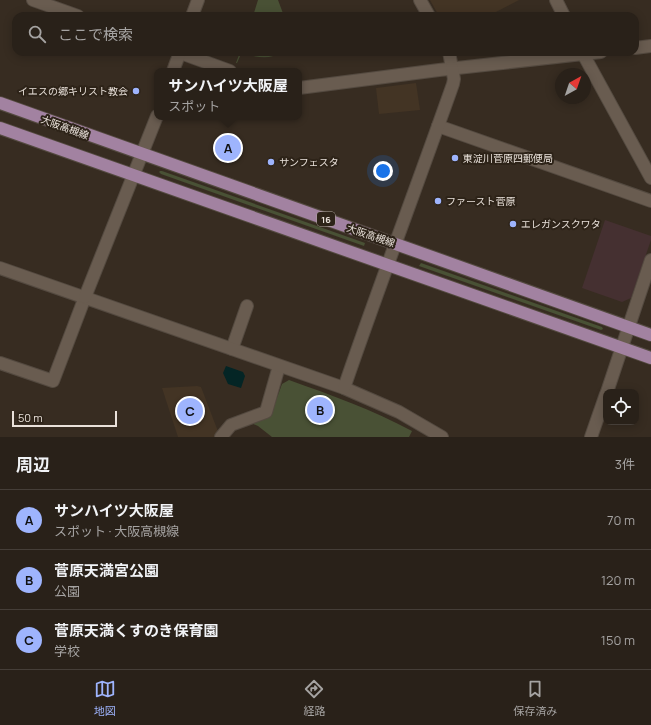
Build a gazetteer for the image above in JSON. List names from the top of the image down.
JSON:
{
  "streets": {
    "main road": ["大阪高槻線", "16"]
  },
  "places": [
    "イエスの郷キリスト教会",
    "東淀川菅原四郵便局",
    "サンフェスタ",
    "ファースト菅原",
    "エレガンスクワタ"
  ],
  "scale_bar": "50 m",
  "north": "top right",
  "page": {
    "search": "ここで検索",
    "popup": ["サンハイツ大阪屋", "スポット"],
    "pins": ["A", "B", "C"],
    "scale": "50 m",
    "heading": ["周辺", "3件"],
    "list": [
      {
        "mark": "A",
        "name": "サンハイツ大阪屋",
        "note": "スポット · 大阪高槻線",
        "value": "70 m"
      },
      {
        "mark": "B",
        "name": "菅原天満宮公園",
        "note": "公園",
        "value": "120 m"
      },
      {
        "mark": "C",
        "name": "菅原天満くすのき保育園",
        "note": "学校",
        "value": "150 m"
      }
    ],
    "nav": ["地図", "経路", "保存済み"]
  }
}
